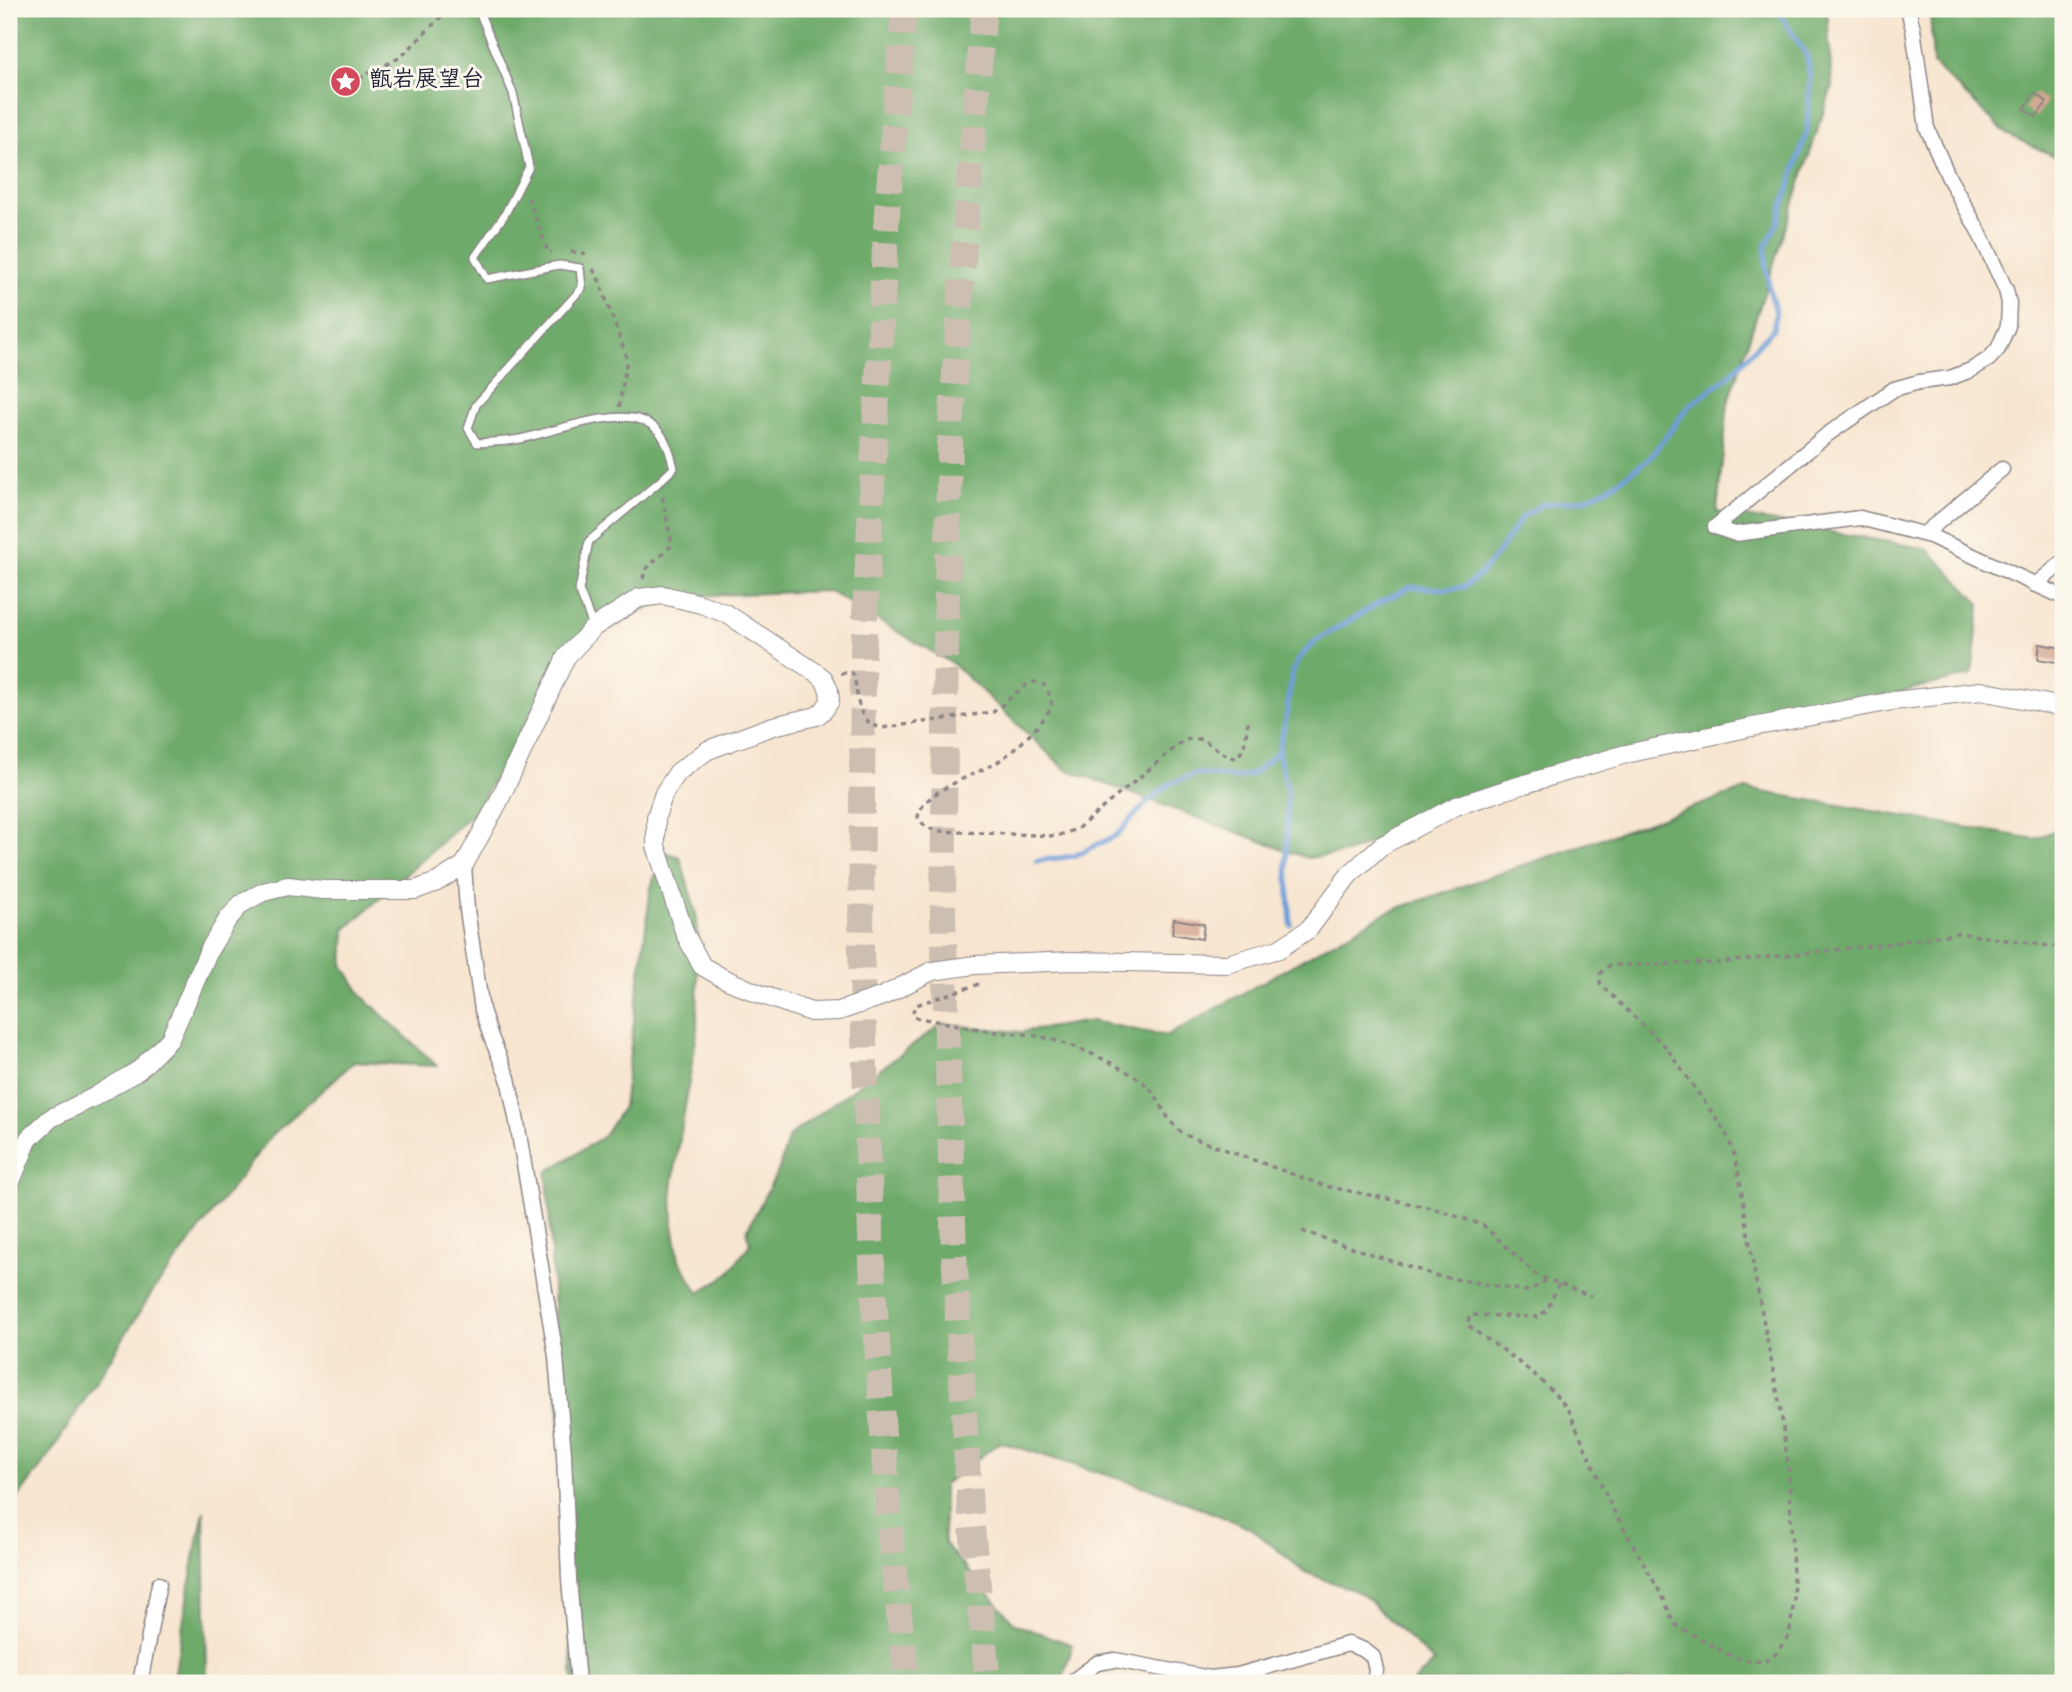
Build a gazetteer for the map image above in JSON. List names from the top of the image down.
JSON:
{
  "places": {
    "place": ["甑岩展望台"]
  }
}
